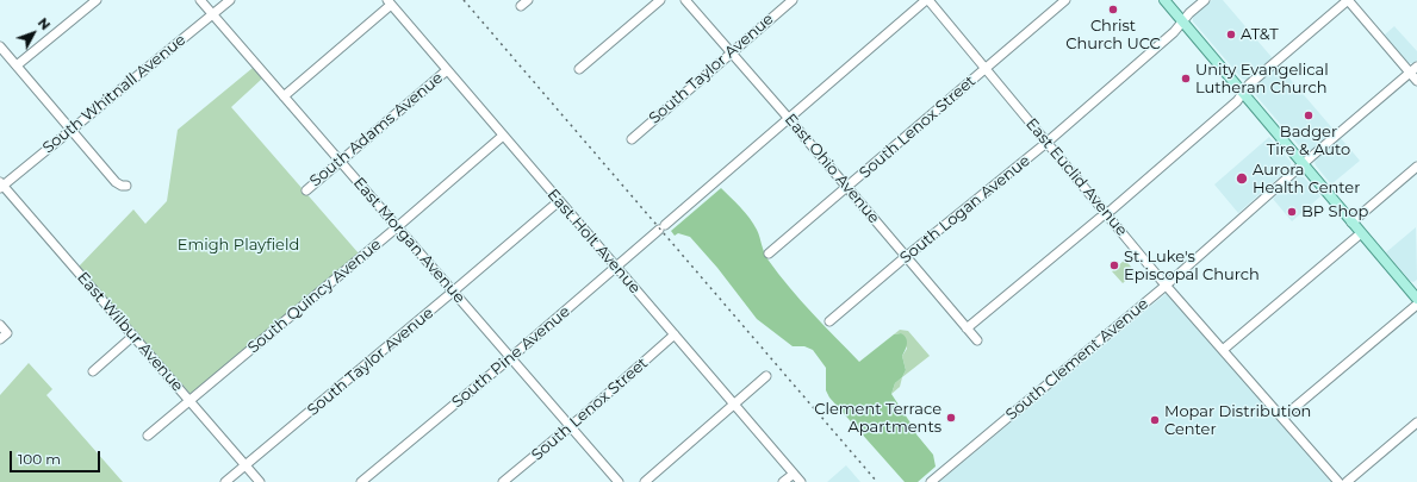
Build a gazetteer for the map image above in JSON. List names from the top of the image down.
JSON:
{
  "streets": {
    "street": [
      "South Taylor Avenue",
      "South Whitnall Avenue",
      "South Lenox Street",
      "South Adams Avenue",
      "East Ohio Avenue",
      "East Euclid Avenue",
      "South Logan Avenue",
      "East Morgan Avenue",
      "East Holt Avenue",
      "South Quincy Avenue",
      "East Wilbur Avenue",
      "South Pine Avenue",
      "South Clement Avenue"
    ]
  },
  "crossings": [
    ["South Taylor Avenue", "East Ohio Avenue"],
    ["South Taylor Avenue", "East Morgan Avenue"],
    ["South Taylor Avenue", "East Holt Avenue"],
    ["South Taylor Avenue", "East Wilbur Avenue"],
    ["South Whitnall Avenue", "East Morgan Avenue"],
    ["South Whitnall Avenue", "East Wilbur Avenue"],
    ["South Lenox Street", "East Ohio Avenue"],
    ["South Lenox Street", "East Euclid Avenue"],
    ["South Lenox Street", "East Morgan Avenue"],
    ["South Lenox Street", "East Holt Avenue"],
    ["South Adams Avenue", "East Morgan Avenue"],
    ["South Adams Avenue", "East Holt Avenue"],
    ["East Ohio Avenue", "South Logan Avenue"],
    ["East Ohio Avenue", "South Pine Avenue"],
    ["East Euclid Avenue", "South Logan Avenue"],
    ["East Euclid Avenue", "South Pine Avenue"],
    ["East Euclid Avenue", "South Clement Avenue"],
    ["East Morgan Avenue", "South Quincy Avenue"],
    ["East Morgan Avenue", "South Pine Avenue"],
    ["East Holt Avenue", "South Quincy Avenue"],
    ["East Holt Avenue", "South Pine Avenue"],
    ["South Quincy Avenue", "East Wilbur Avenue"]
  ],
  "parks": ["Emigh Playfield"],
  "places": [
    "Christ Church UCC",
    "AT&T",
    "Unity Evangelical Lutheran Church",
    "Badger Tire & Auto",
    "Aurora Health Center",
    "BP Shop",
    "St. Luke's Episcopal Church",
    "Clement Terrace Apartments",
    "Mopar Distribution Center"
  ],
  "scale_bar": "100 m",
  "north": "top right"
}
